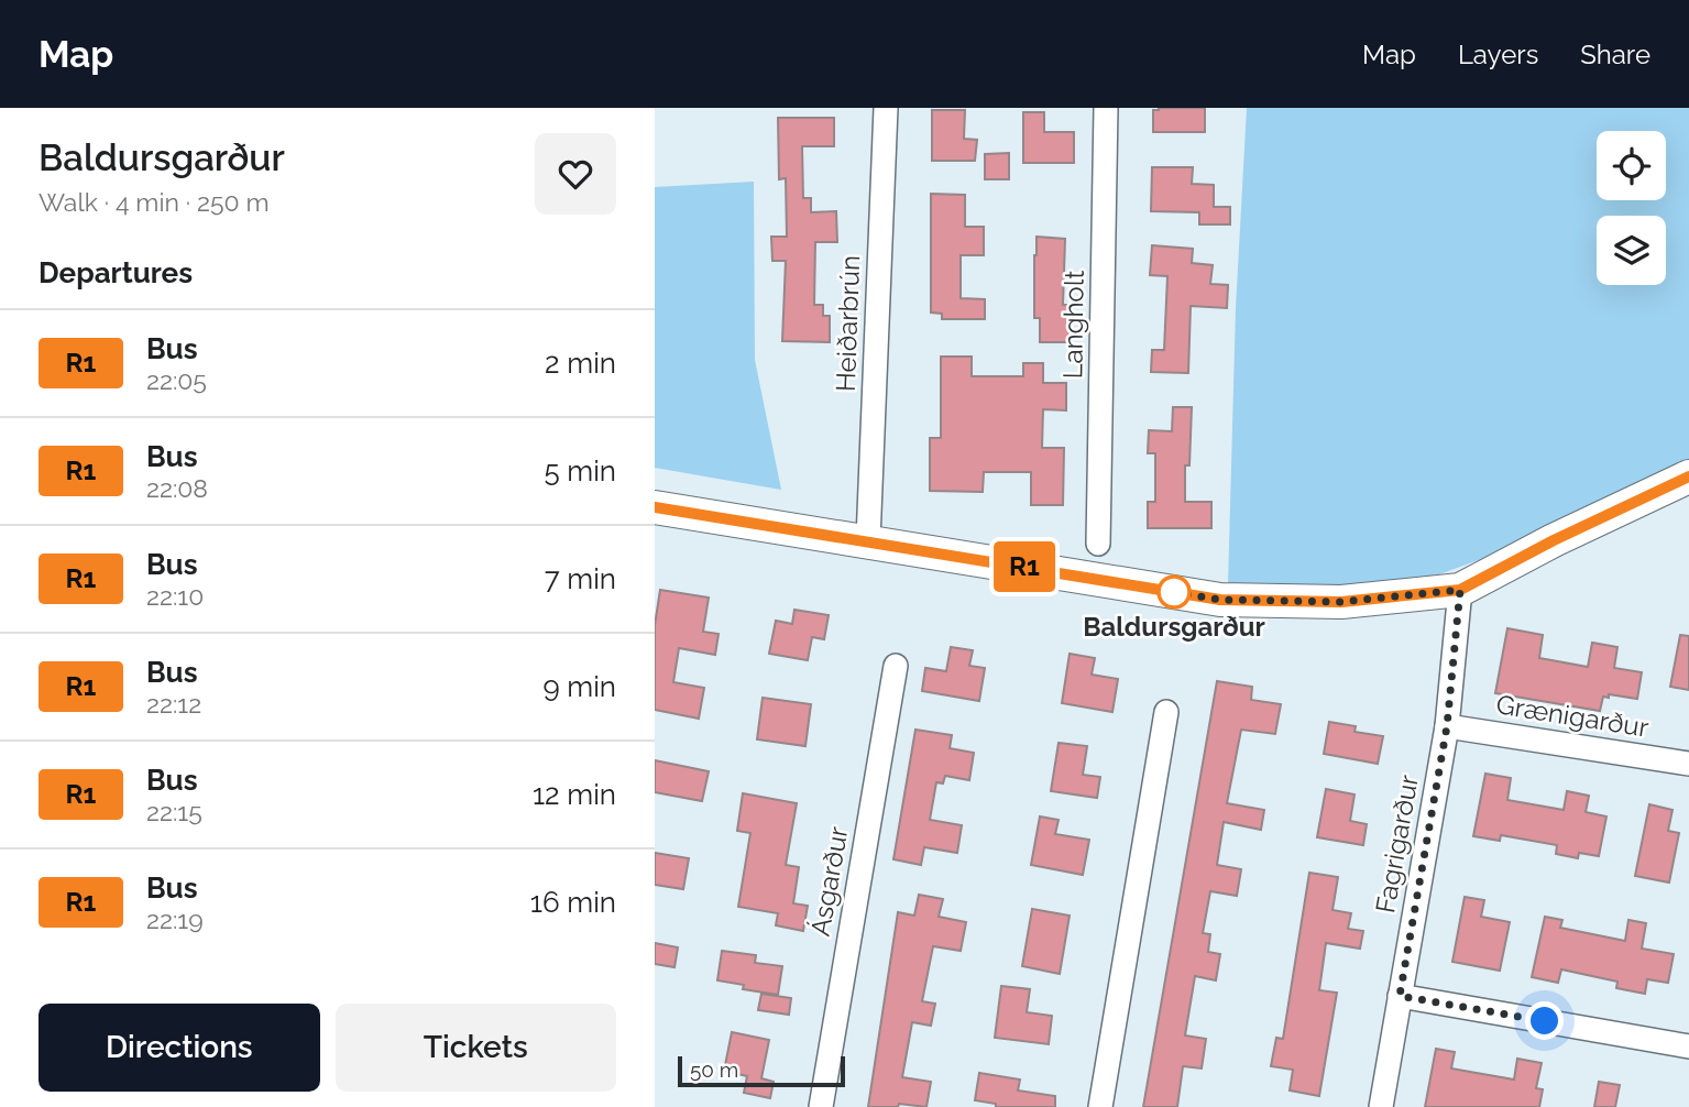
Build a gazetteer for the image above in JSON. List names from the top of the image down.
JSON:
{
  "streets": {
    "street": [
      "Heiðarbrún",
      "Langholt",
      "Grænigarður",
      "Fagrigarður",
      "Ásgarður"
    ]
  },
  "crossings": [
    ["Grænigarður", "Fagrigarður"]
  ],
  "places": ["Baldursgarður"],
  "lines": ["bus line R1"],
  "scale_bar": "50 m",
  "page": {
    "header": "Map",
    "nav": ["Map", "Layers", "Share"],
    "heading": [
      ["Baldursgarður", "Walk · 4 min · 250 m"],
      "Departures"
    ],
    "on_map": "R1",
    "list": [
      {
        "mark": "R1",
        "name": "Bus",
        "note": "22:05",
        "value": "2 min"
      },
      {
        "mark": "R1",
        "name": "Bus",
        "note": "22:08",
        "value": "5 min"
      },
      {
        "mark": "R1",
        "name": "Bus",
        "note": "22:10",
        "value": "7 min"
      },
      {
        "mark": "R1",
        "name": "Bus",
        "note": "22:12",
        "value": "9 min"
      },
      {
        "mark": "R1",
        "name": "Bus",
        "note": "22:15",
        "value": "12 min"
      },
      {
        "mark": "R1",
        "name": "Bus",
        "note": "22:19",
        "value": "16 min"
      }
    ],
    "buttons": ["Directions", "Tickets"],
    "scale": "50 m"
  }
}
